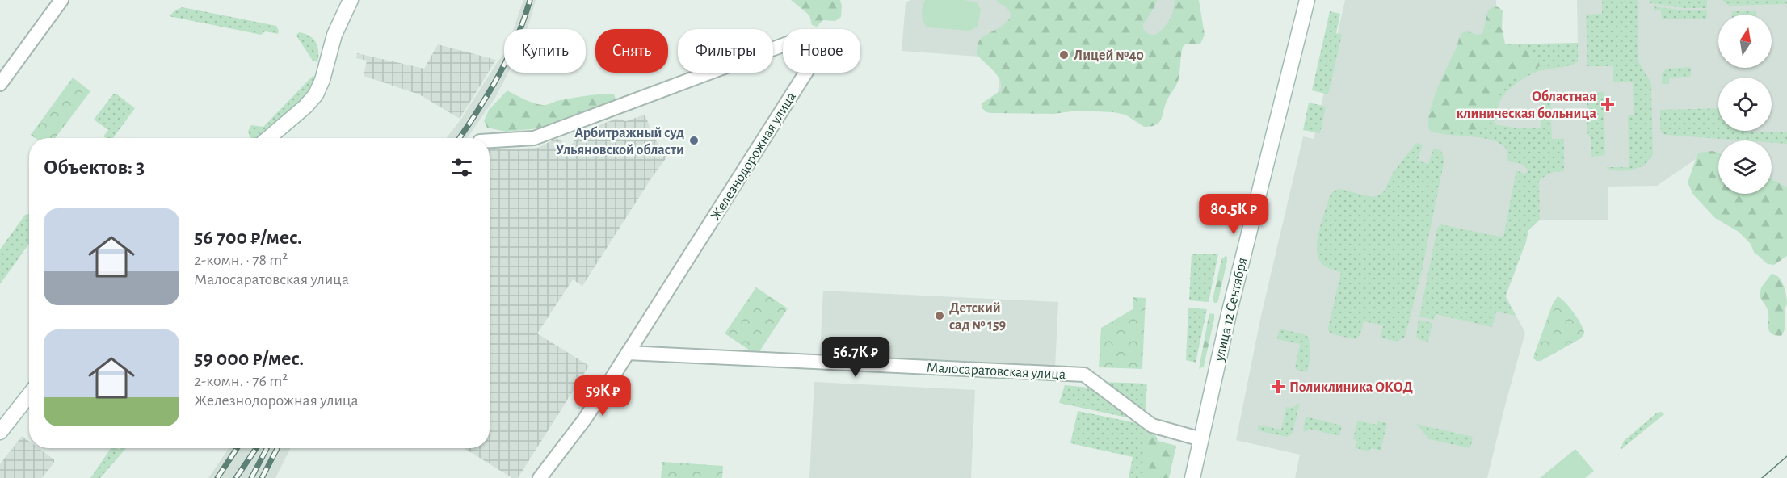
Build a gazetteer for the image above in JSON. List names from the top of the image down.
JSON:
{
  "streets": {
    "main road": ["улица 12 Сентября"],
    "street": ["Железнодорожная улица", "Малосаратовская улица"]
  },
  "crossings": [
    ["Железнодорожная улица", "Малосаратовская улица"],
    ["улица 12 Сентября", "Малосаратовская улица"]
  ],
  "places": {
    "other": ["Лицей №40", "Арбитражный суд Ульяновской области", "Детский сад № 159"],
    "health": ["Областная клиническая больница", "Поликлиника ОКОД"]
  },
  "north": "top",
  "page": {
    "chip": [
      "Купить",
      "Снять",
      "Фильтры",
      "Новое"
    ],
    "heading": "Объектов: 3",
    "price": ["80.5K ₽", "56.7K ₽", "59K ₽"],
    "list": [
      {
        "name": "56 700 ₽/мес.",
        "note": "2-комн. · 78 m² · Малосаратовская улица"
      },
      {
        "name": "59 000 ₽/мес.",
        "note": "2-комн. · 76 m² · Железнодорожная улица"
      }
    ]
  }
}
